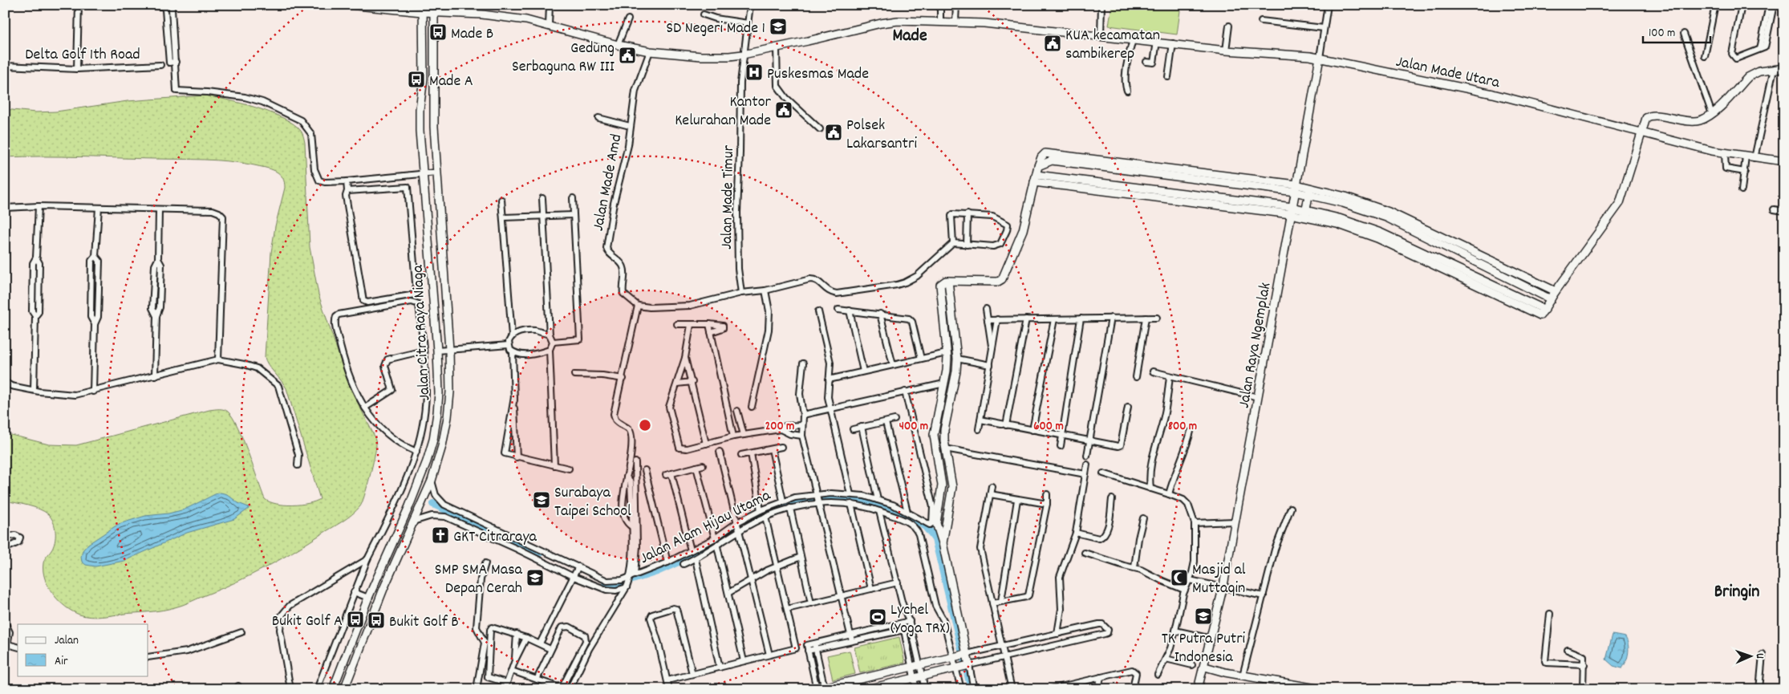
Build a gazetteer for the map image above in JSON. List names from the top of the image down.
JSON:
{
  "streets": {
    "street": [
      "Delta Golf 1th Road",
      "Jalan Made Utara",
      "Jalan Made Amd",
      "Jalan Made Timur",
      "Jalan Citra Raya Niaga",
      "Jalan Raya Ngemplak",
      "Jalan Alam Hijau Utama"
    ]
  },
  "crossings": [
    ["Jalan Made Utara", "Jalan Made Amd"],
    ["Jalan Made Utara", "Jalan Made Timur"],
    ["Jalan Made Utara", "Jalan Citra Raya Niaga"],
    ["Jalan Made Utara", "Jalan Raya Ngemplak"]
  ],
  "districts": ["Made", "Bringin"],
  "places": {
    "school or university": [
      "SD Negeri Made 1",
      "Surabaya Taipei School",
      "SMP SMA Masa Depan Cerah",
      "TK Putra Putri Indonesia"
    ],
    "bus stop": [
      "Made B",
      "Made A",
      "Bukit Golf A",
      "Bukit Golf B"
    ],
    "public building": [
      "KUA kecamatan sambikerep",
      "Gedung Serbaguna RW III",
      "Kantor Kelurahan Made",
      "Polsek Lakarsantri"
    ],
    "hospital": ["Puskesmas Made"],
    "church": ["GKT Citraraya"],
    "mosque": ["Masjid al Muttaqin"],
    "sports": ["Lychel (Yoga TRX)"]
  },
  "legend": ["Jalan", "Air"],
  "scale_bar": "100 m",
  "north": "right",
  "rings": [
    "200 m",
    "400 m",
    "600 m",
    "800 m"
  ]
}
